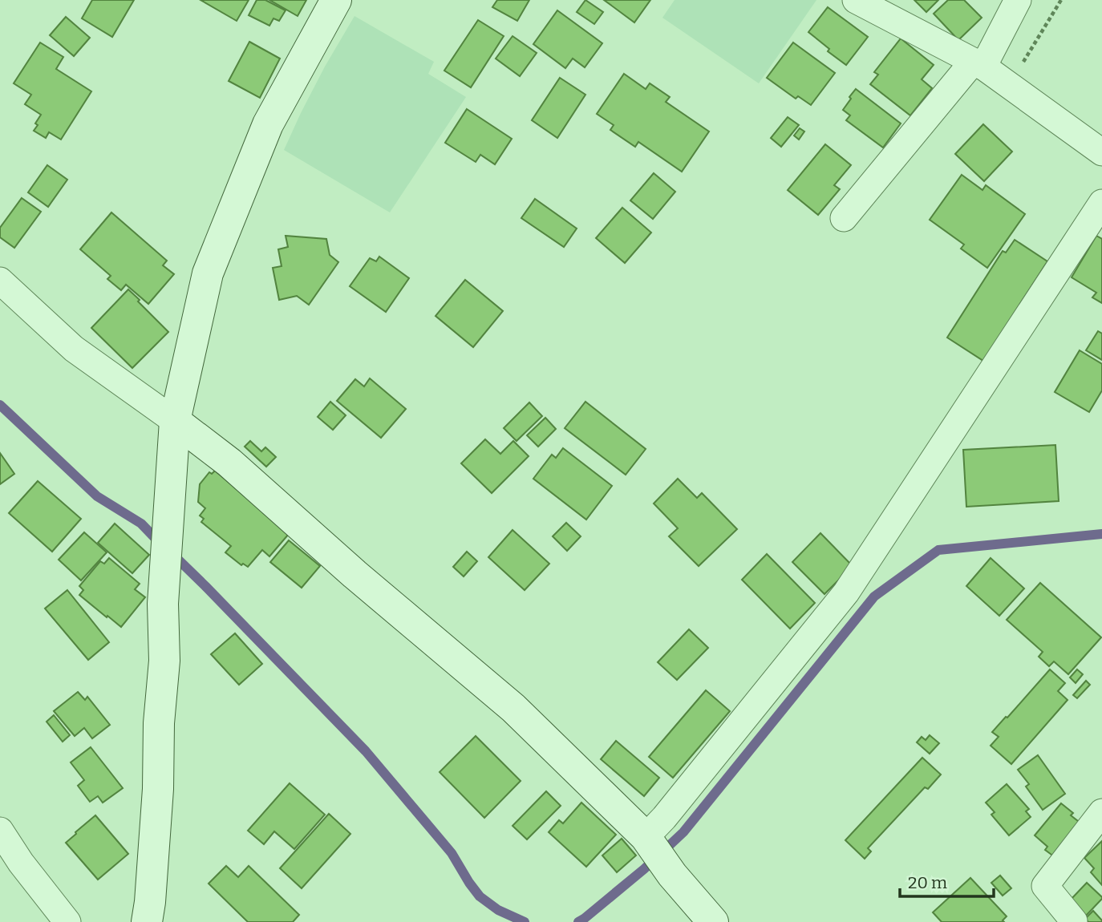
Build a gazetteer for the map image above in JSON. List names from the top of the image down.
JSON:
{
  "scale_bar": "20 m"
}
